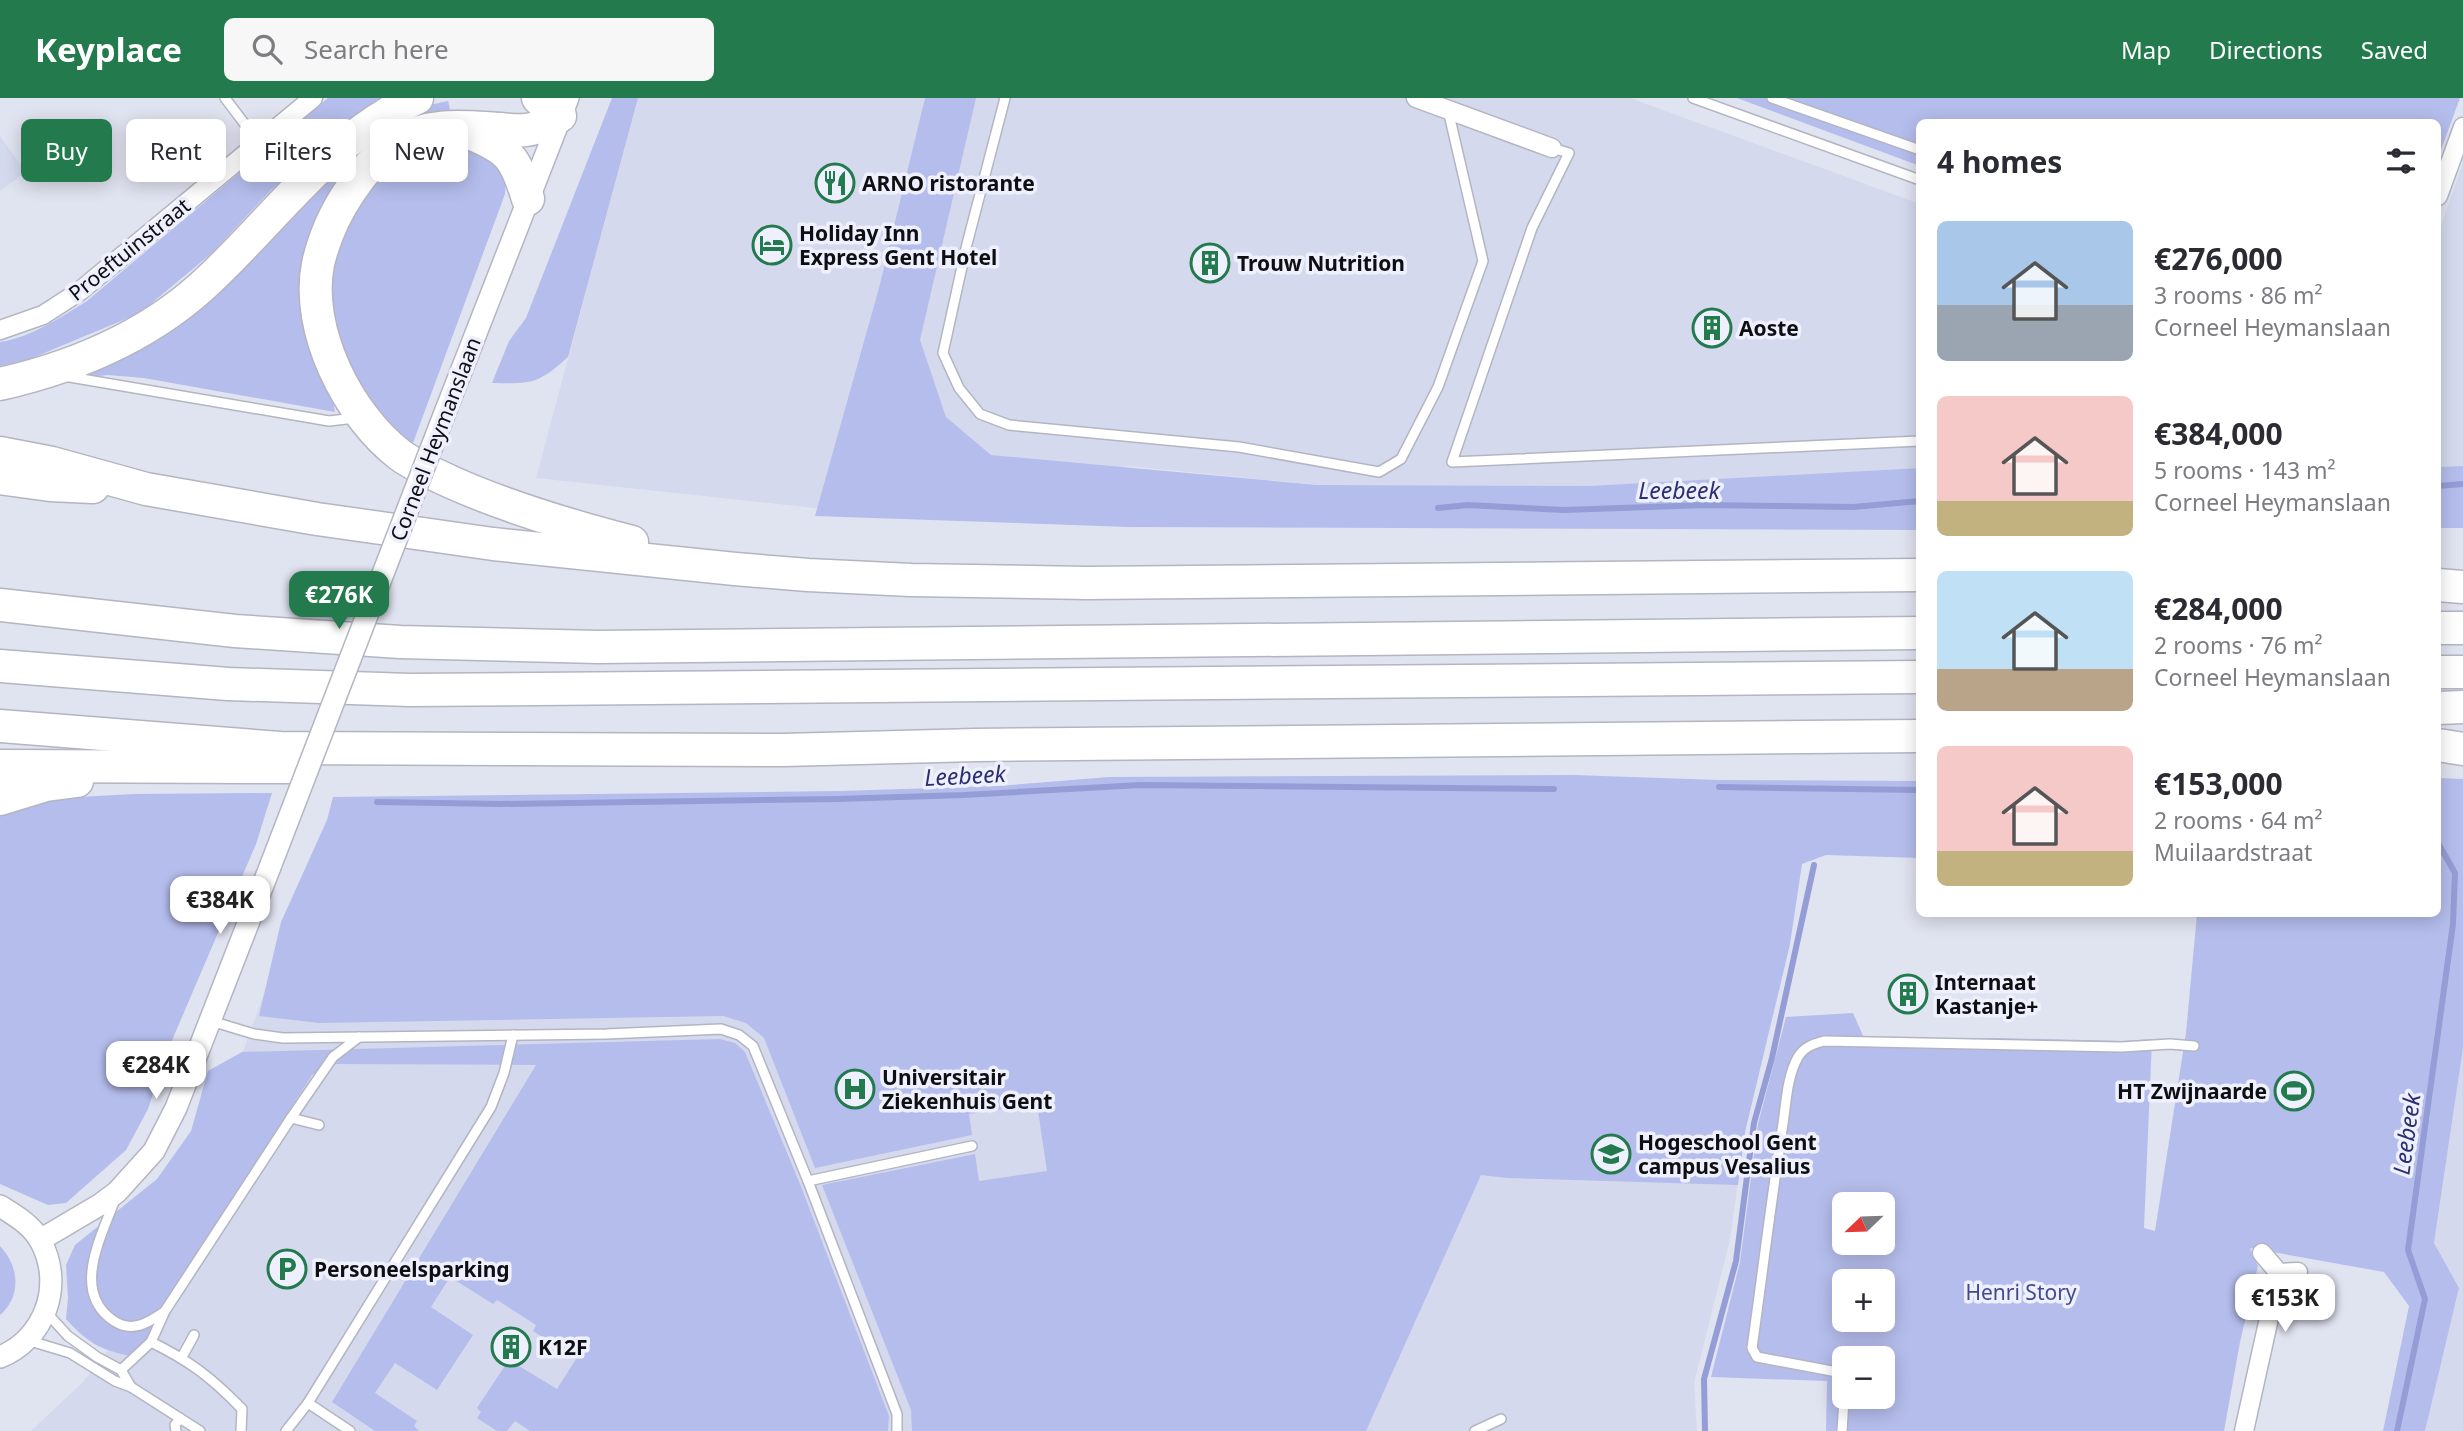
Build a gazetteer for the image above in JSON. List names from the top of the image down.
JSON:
{
  "streets": {
    "street": ["Proeftuinstraat", "Corneel Heymanslaan"]
  },
  "water": ["Leebeek"],
  "parks": ["Henri Story"],
  "places": {
    "restaurant": ["ARNO ristorante"],
    "hotel": ["Holiday Inn Express Gent Hotel"],
    "building": [
      "Trouw Nutrition",
      "Aoste",
      "Internaat Kastanje+",
      "K12F"
    ],
    "hospital": ["Universitair Ziekenhuis Gent"],
    "sports": ["HT Zwijnaarde"],
    "school or university": ["Hogeschool Gent campus Vesalius"],
    "parking": ["Personeelsparking"]
  },
  "north": "bottom left",
  "page": {
    "header": "Keyplace",
    "search": "Search here",
    "nav": ["Map", "Directions", "Saved"],
    "chip": [
      "Buy",
      "Rent",
      "Filters",
      "New"
    ],
    "heading": "4 homes",
    "list": [
      {
        "name": "€276,000",
        "note": "3 rooms · 86 m² · Corneel Heymanslaan"
      },
      {
        "name": "€384,000",
        "note": "5 rooms · 143 m² · Corneel Heymanslaan"
      },
      {
        "name": "€284,000",
        "note": "2 rooms · 76 m² · Corneel Heymanslaan"
      },
      {
        "name": "€153,000",
        "note": "2 rooms · 64 m² · Muilaardstraat"
      }
    ],
    "price": [
      "€276K",
      "€384K",
      "€284K",
      "€153K"
    ],
    "map_buttons": ["+", "−"]
  }
}
